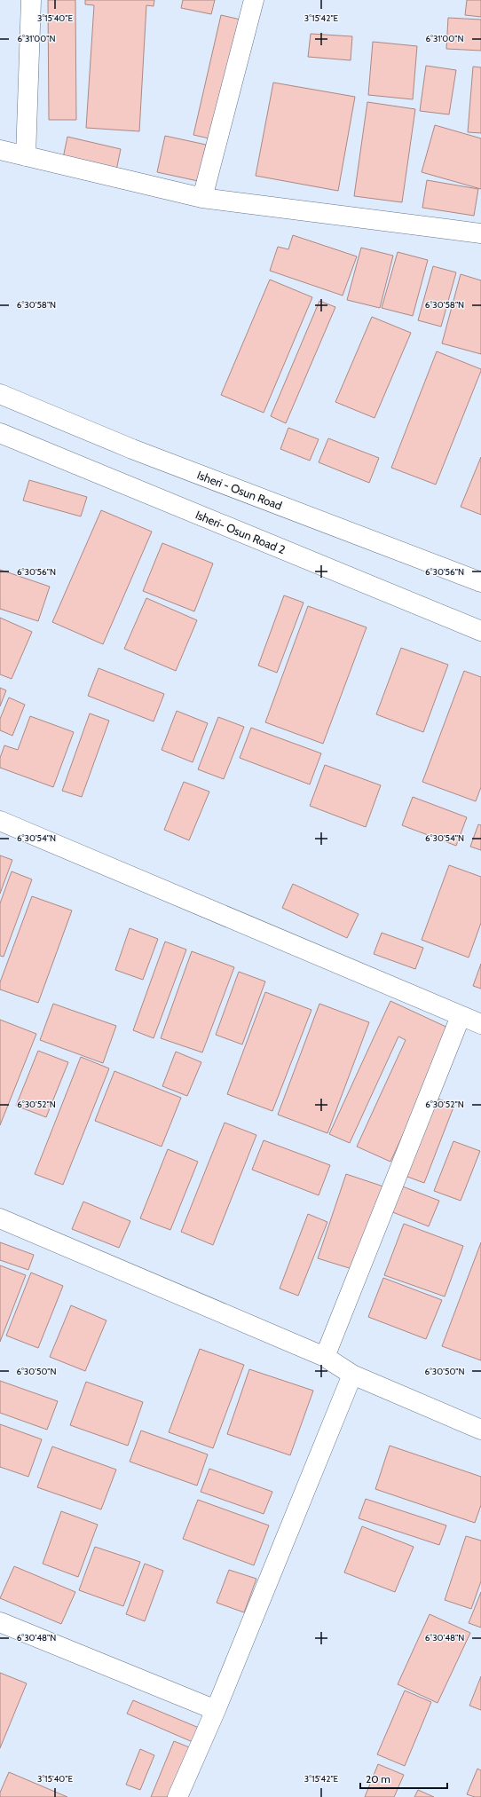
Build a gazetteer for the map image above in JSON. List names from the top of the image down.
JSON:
{
  "streets": {
    "street": ["Isheri - Osun Road", "Isheri- Osun Road 2"]
  },
  "scale_bar": "20 m",
  "coordinates": [
    "3°15'40\"E",
    "3°15'42\"E",
    "6°31'00\"N",
    "6°30'58\"N",
    "6°30'56\"N",
    "6°30'54\"N",
    "6°30'52\"N",
    "6°30'50\"N",
    "6°30'48\"N"
  ]
}
